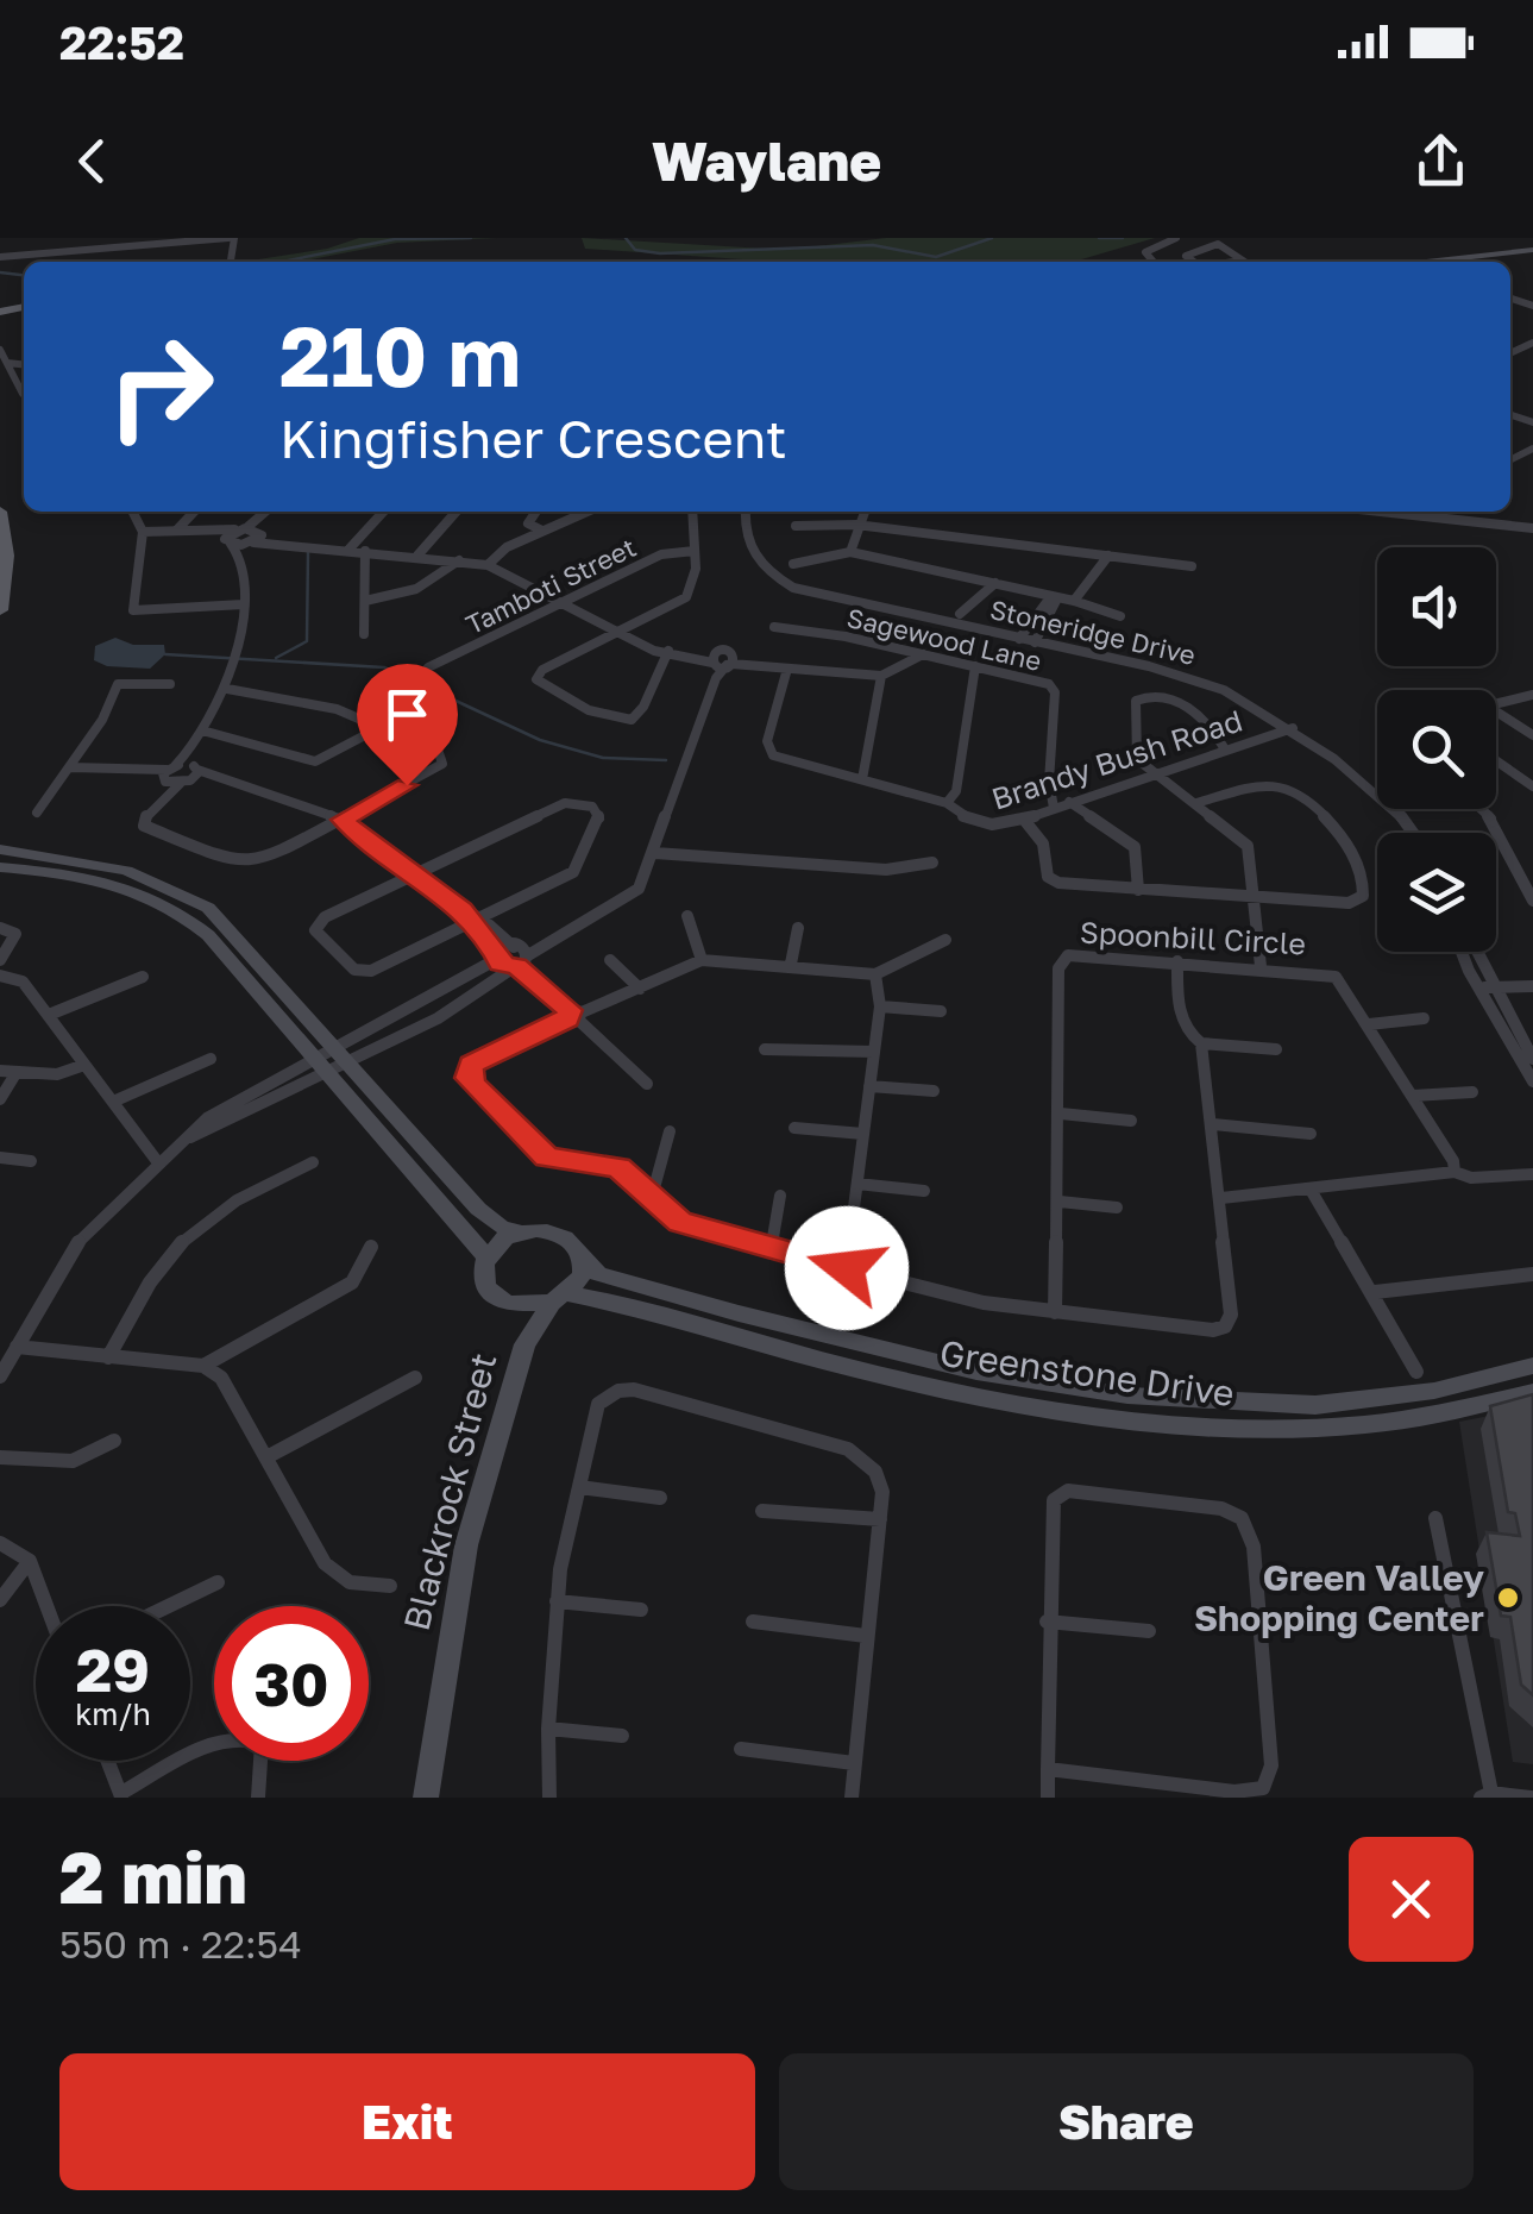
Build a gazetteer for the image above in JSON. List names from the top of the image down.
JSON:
{
  "streets": {
    "main road": ["Greenstone Drive", "Blackrock Street"],
    "street": [
      "Tamboti Street",
      "Stoneridge Drive",
      "Sagewood Lane",
      "Brandy Bush Road",
      "Spoonbill Circle"
    ]
  },
  "crossings": [
    ["Stoneridge Drive", "Brandy Bush Road"],
    ["Sagewood Lane", "Brandy Bush Road"],
    ["Greenstone Drive", "Blackrock Street"]
  ],
  "places": ["Green Valley Shopping Center"],
  "page": {
    "status": "22:52",
    "header": "Waylane",
    "turn": ["210 m", "Kingfisher Crescent"],
    "speed": "29 km/h",
    "limit": "30",
    "heading": ["2 min", "550 m · 22:54"],
    "buttons": ["Exit", "Share"]
  }
}
